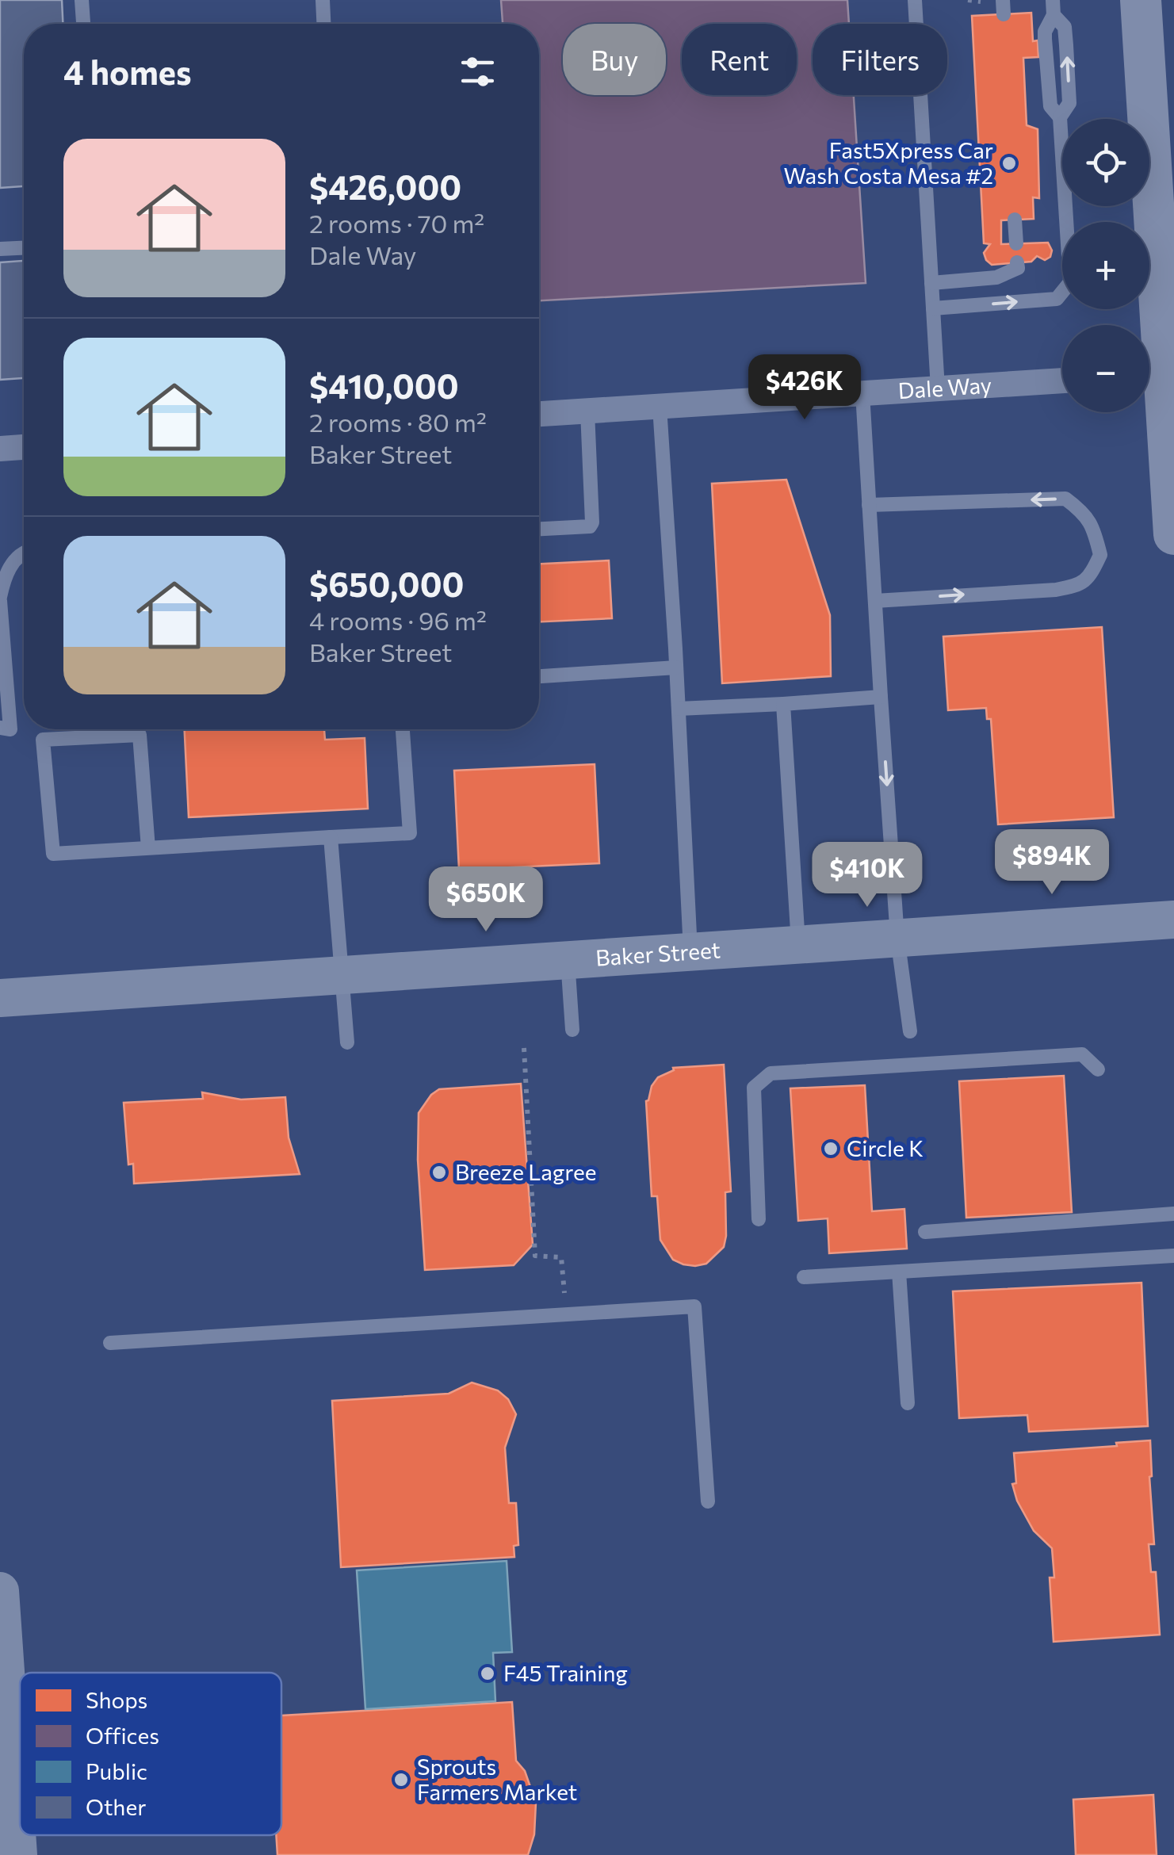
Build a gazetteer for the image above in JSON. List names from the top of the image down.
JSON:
{
  "streets": {
    "main road": ["Baker Street"],
    "street": ["Dale Way"]
  },
  "places": [
    "Fast5Xpress Car Wash Costa Mesa #2",
    "Circle K",
    "Breeze Lagree",
    "F45 Training",
    "Sprouts Farmers Market"
  ],
  "legend": [
    "Shops",
    "Offices",
    "Public",
    "Other"
  ],
  "page": {
    "chip": ["Buy", "Rent", "Filters"],
    "heading": "4 homes",
    "map_buttons": ["+", "−"],
    "list": [
      {
        "name": "$426,000",
        "note": "2 rooms · 70 m² · Dale Way"
      },
      {
        "name": "$410,000",
        "note": "2 rooms · 80 m² · Baker Street"
      },
      {
        "name": "$650,000",
        "note": "4 rooms · 96 m² · Baker Street"
      }
    ],
    "price": [
      "$426K",
      "$894K",
      "$410K",
      "$650K"
    ]
  }
}
